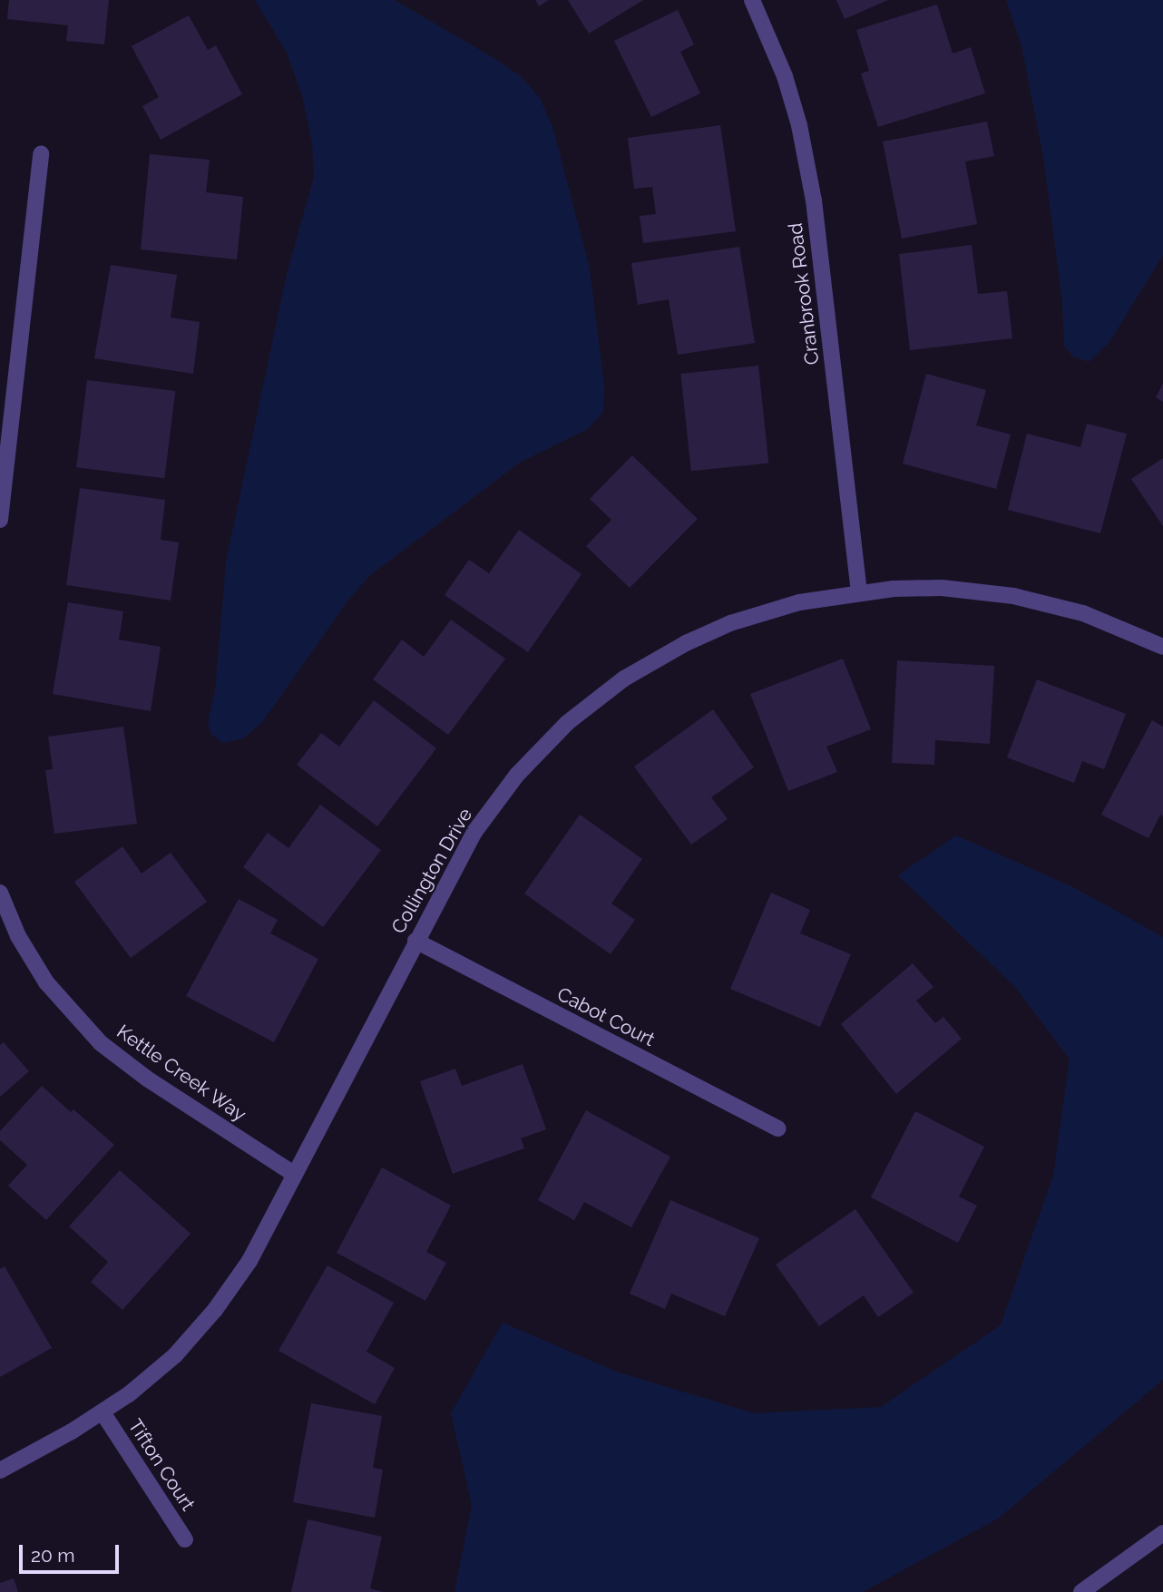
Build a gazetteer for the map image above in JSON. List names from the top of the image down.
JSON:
{
  "streets": {
    "street": [
      "Cranbrook Road",
      "Collington Drive",
      "Cabot Court",
      "Kettle Creek Way",
      "Tifton Court"
    ]
  },
  "crossings": [
    ["Cranbrook Road", "Collington Drive"],
    ["Collington Drive", "Cabot Court"],
    ["Collington Drive", "Kettle Creek Way"],
    ["Collington Drive", "Tifton Court"]
  ],
  "scale_bar": "20 m"
}
